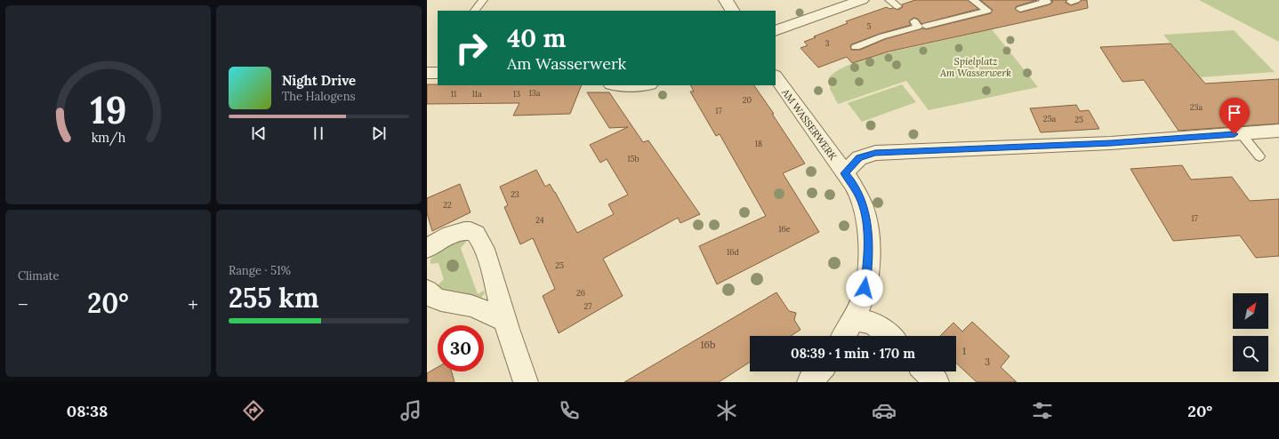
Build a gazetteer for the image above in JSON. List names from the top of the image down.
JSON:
{
  "streets": {
    "street": ["AM WASSERWERK"]
  },
  "parks": ["Spielplatz Am Wasserwerk"],
  "house_numbers": [
    "5",
    "3",
    "13a",
    "11",
    "11a",
    "13",
    "20",
    "23a",
    "17",
    "25a",
    "25",
    "18",
    "15b",
    "23",
    "22",
    "17",
    "24",
    "16e",
    "16d",
    "25",
    "26",
    "27",
    "16b",
    "1",
    "3"
  ],
  "north": "top right",
  "page": {
    "turn": ["40 m", "Am Wasserwerk"],
    "song": ["Night Drive", "The Halogens"],
    "tile": [
      "Climate",
      ["Range · 51%", "255 km"]
    ],
    "heat": ["−", "20°", "+"],
    "limit": "30",
    "trip": "08:39 · 1 min · 170 m",
    "tabs": ["08:38", "20°"],
    "gauge": ["19", "km/h"]
  }
}
